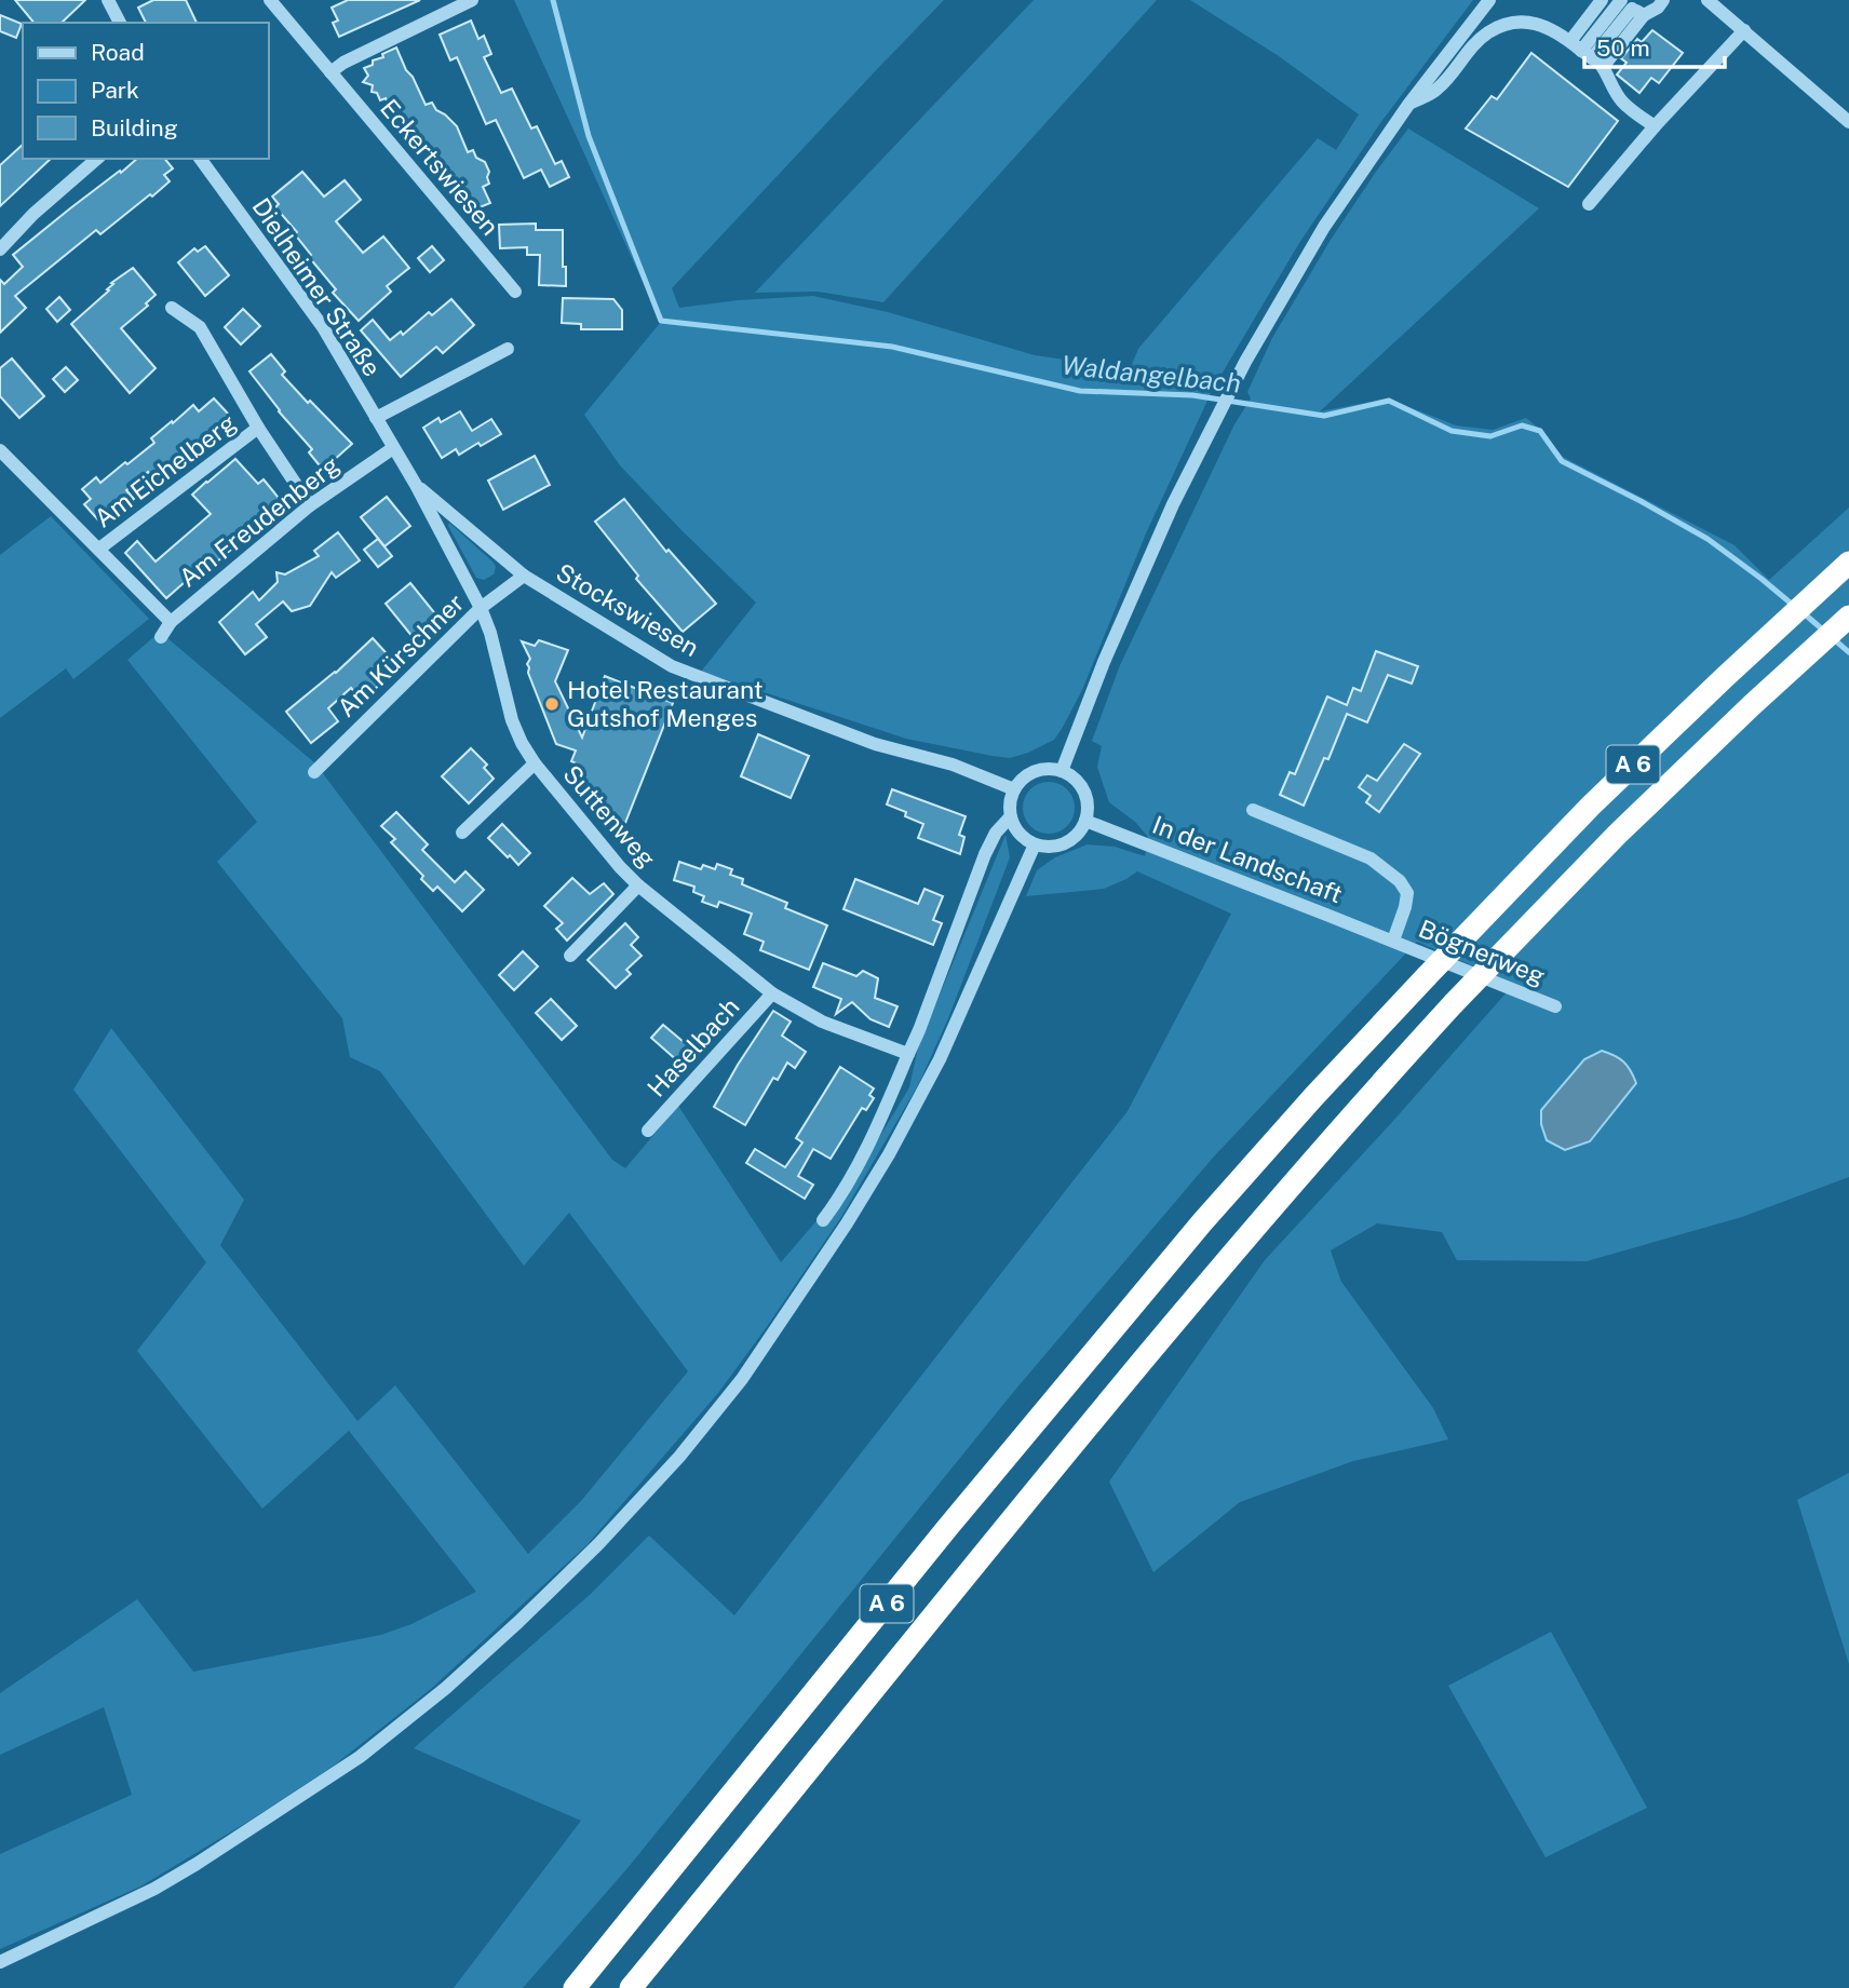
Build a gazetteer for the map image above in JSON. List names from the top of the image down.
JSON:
{
  "streets": {
    "highway": ["A 6"],
    "street": [
      "Eckertswiesen",
      "Dielheimer Straße",
      "Am Eichelberg",
      "Am Freudenberg",
      "Stockswiesen",
      "Am Kürschner",
      "Suttenweg",
      "In der Landschaft",
      "Bögnerweg",
      "Haselbach"
    ]
  },
  "crossings": [
    ["Dielheimer Straße", "Am Freudenberg"],
    ["Dielheimer Straße", "Stockswiesen"],
    ["Dielheimer Straße", "Suttenweg"],
    ["Stockswiesen", "Am Kürschner"],
    ["Stockswiesen", "Suttenweg"],
    ["Stockswiesen", "In der Landschaft"],
    ["Am Kürschner", "Suttenweg"],
    ["Suttenweg", "Haselbach"],
    ["In der Landschaft", "Bögnerweg"]
  ],
  "water": ["Waldangelbach"],
  "places": ["Hotel Restaurant Gutshof Menges"],
  "legend": ["Road", "Park", "Building"],
  "scale_bar": "50 m"
}
